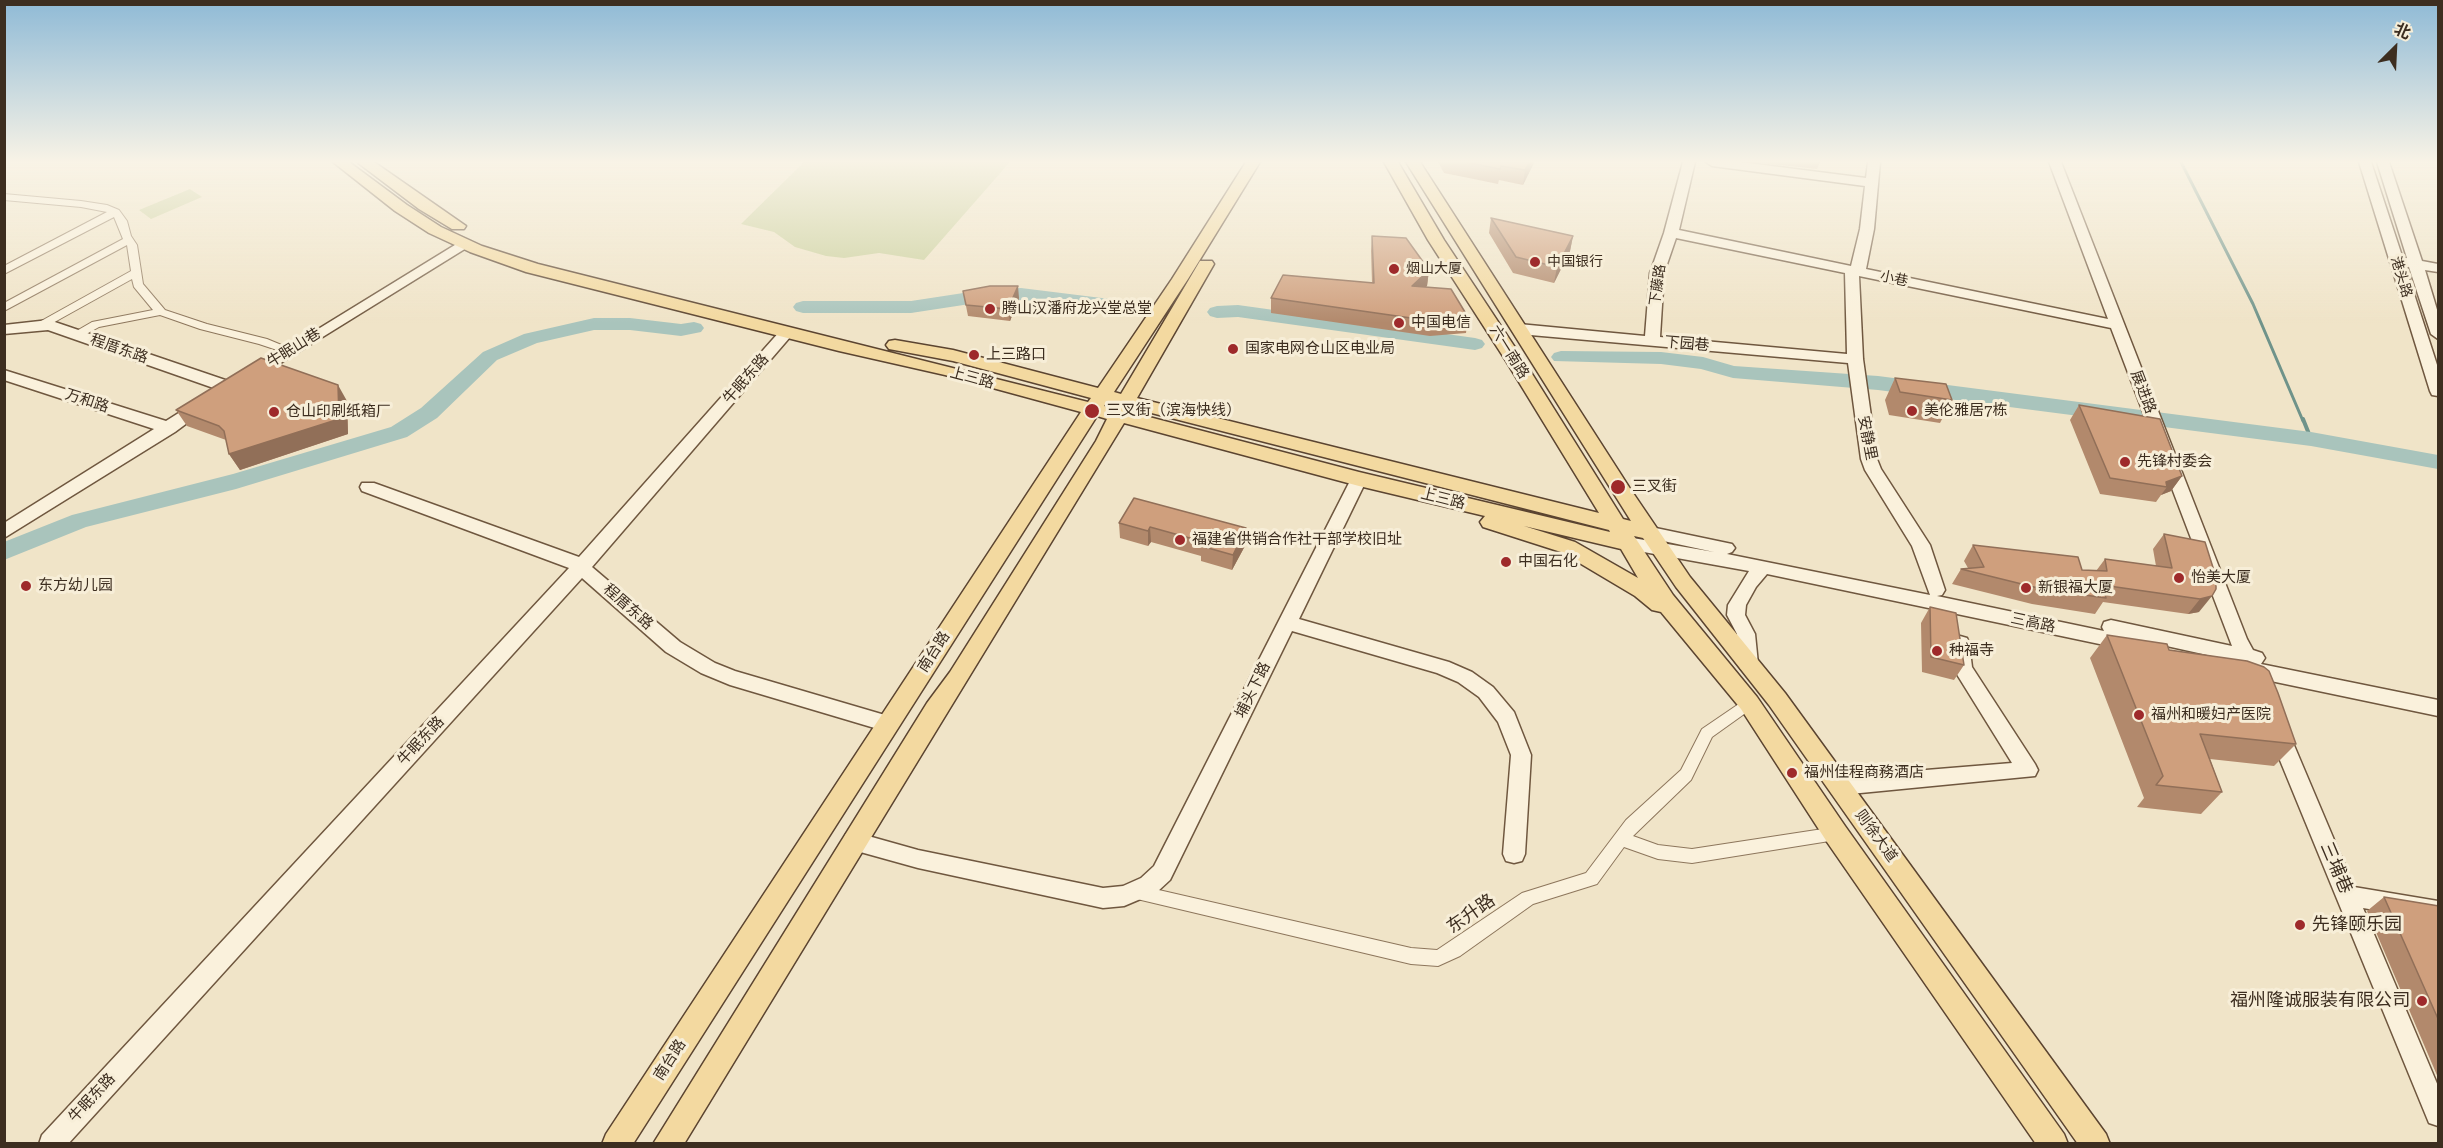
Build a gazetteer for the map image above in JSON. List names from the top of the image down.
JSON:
{
  "streets": {
    "main road": [
      "六一南路",
      "上三路",
      "南台路",
      "则徐大道"
    ],
    "street": [
      "港头路",
      "小巷",
      "下藤路",
      "下园巷",
      "牛眠山巷",
      "程厝东路",
      "牛眠东路",
      "展进路",
      "万和路",
      "安静里",
      "三高路",
      "埔头下路",
      "三埔巷",
      "东升路"
    ]
  },
  "crossings": [
    ["小巷", "下藤路"],
    ["小巷", "展进路"],
    ["小巷", "安静里"],
    ["下藤路", "下园巷"],
    ["下园巷", "六一南路"],
    ["下园巷", "安静里"],
    ["牛眠山巷", "程厝东路"],
    ["牛眠山巷", "上三路"],
    ["牛眠山巷", "万和路"],
    ["程厝东路", "牛眠东路"],
    ["程厝东路", "南台路"],
    ["六一南路", "上三路"],
    ["六一南路", "三高路"],
    ["六一南路", "则徐大道"],
    ["上三路", "牛眠东路"],
    ["上三路", "南台路"],
    ["上三路", "埔头下路"],
    ["上三路", "则徐大道"],
    ["展进路", "三高路"],
    ["展进路", "三埔巷"],
    ["安静里", "三高路"],
    ["三高路", "则徐大道"],
    ["三高路", "三埔巷"],
    ["埔头下路", "东升路"],
    ["则徐大道", "东升路"]
  ],
  "places": [
    "中国银行",
    "烟山大厦",
    "腾山汉潘府龙兴堂总堂",
    "中国电信",
    "国家电网仓山区电业局",
    "上三路口",
    "三叉街（滨海快线）",
    "美伦雅居7栋",
    "仓山印刷纸箱厂",
    "先锋村委会",
    "三叉街",
    "福建省供销合作社干部学校旧址",
    "中国石化",
    "怡美大厦",
    "东方幼儿园",
    "新银福大厦",
    "种福寺",
    "福州和暖妇产医院",
    "福州佳程商務酒店",
    "先锋颐乐园",
    "福州隆诚服装有限公司"
  ],
  "north": "top right"
}
